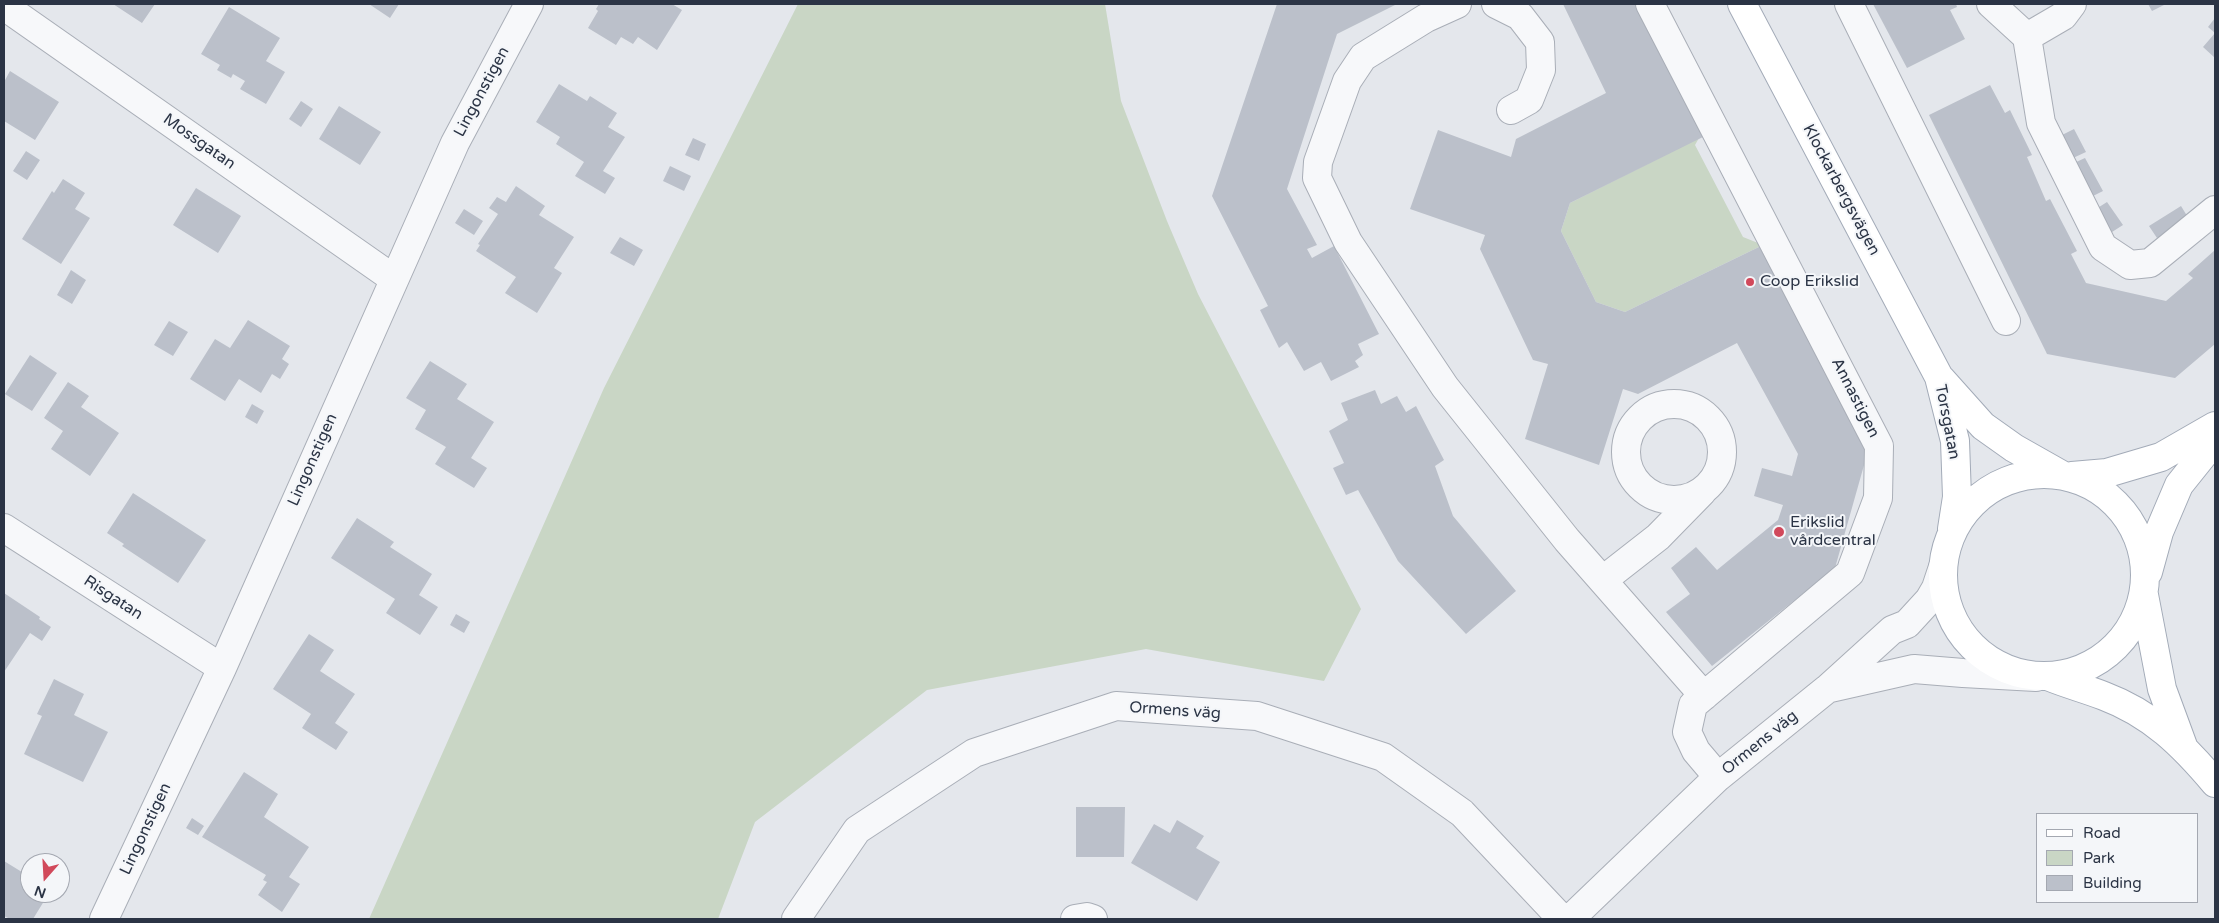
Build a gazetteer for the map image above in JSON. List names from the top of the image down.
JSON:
{
  "streets": {
    "main road": ["Klockarbergsvägen", "Torsgatan"],
    "street": [
      "Lingonstigen",
      "Mossgatan",
      "Annastigen",
      "Risgatan",
      "Ormens väg"
    ]
  },
  "crossings": [
    ["Lingonstigen", "Mossgatan"],
    ["Lingonstigen", "Risgatan"],
    ["Klockarbergsvägen", "Torsgatan"],
    ["Annastigen", "Ormens väg"]
  ],
  "places": ["Coop Erikslid", "Erikslid vårdcentral"],
  "legend": ["Road", "Park", "Building"],
  "north": "bottom"
}
